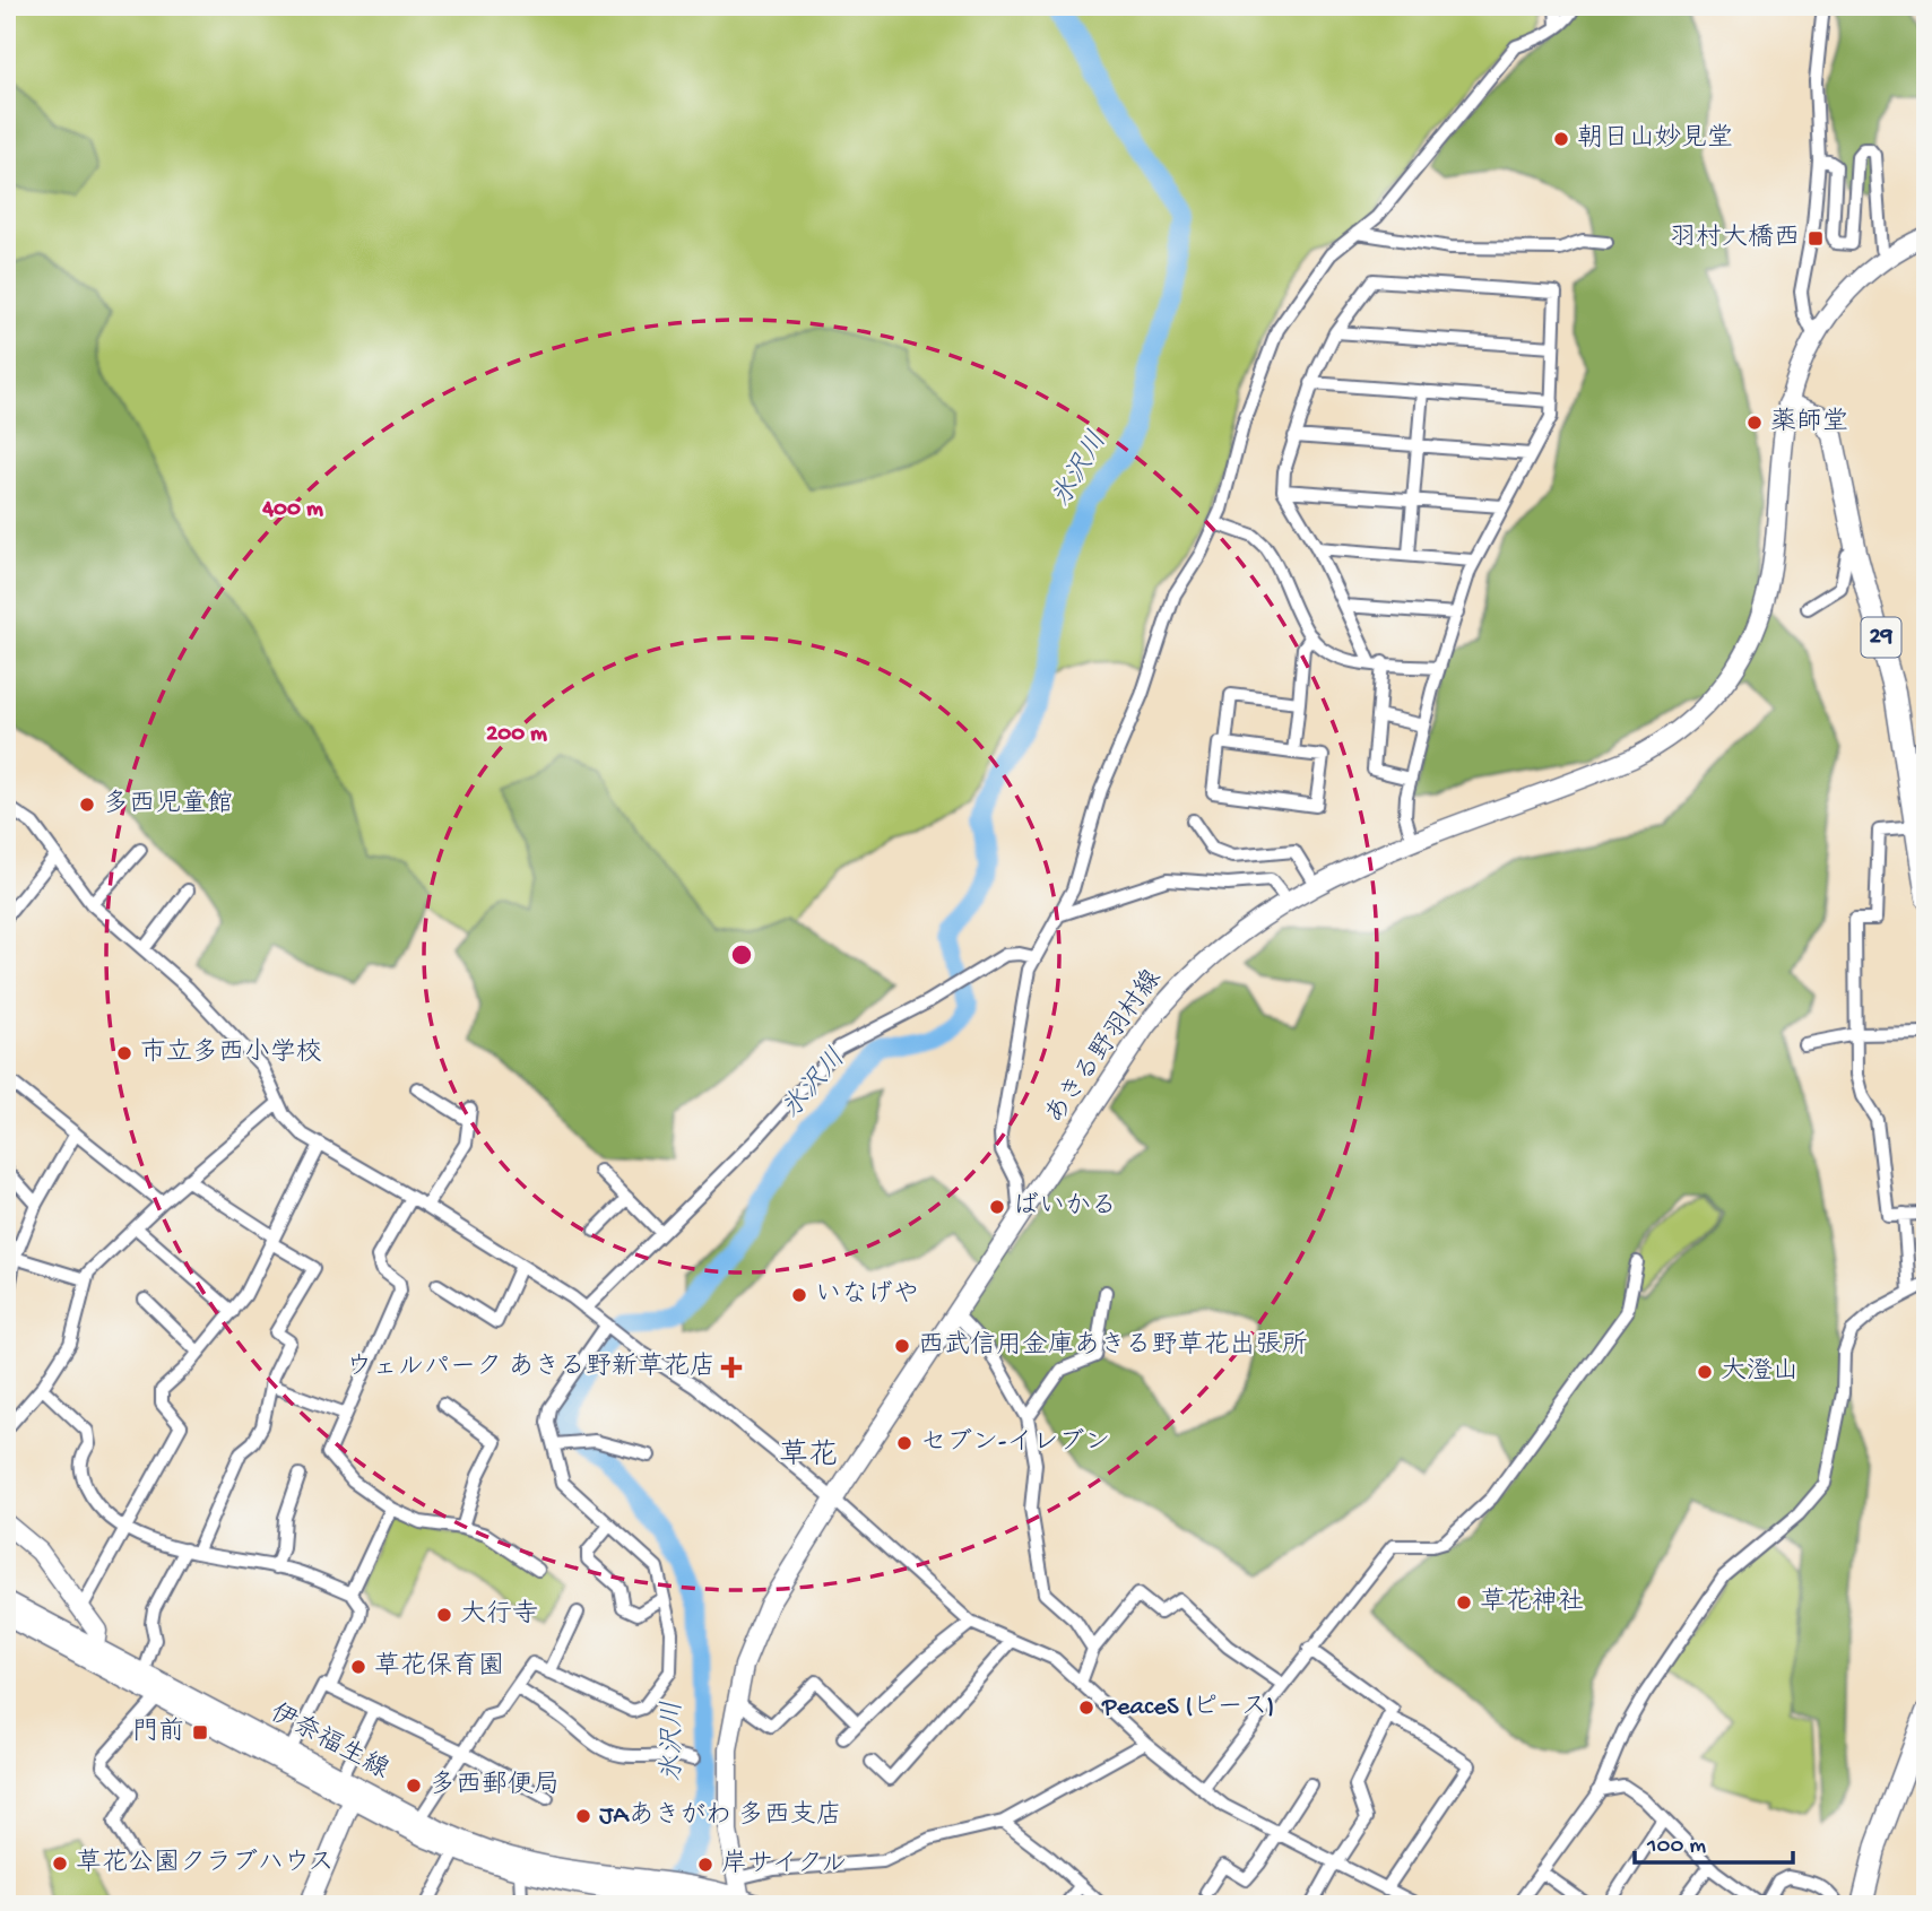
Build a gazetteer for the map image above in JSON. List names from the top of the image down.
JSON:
{
  "streets": {
    "main road": ["29", "あきる野羽村線", "伊奈福生線"]
  },
  "crossings": [
    ["29", "あきる野羽村線"],
    ["あきる野羽村線", "伊奈福生線"]
  ],
  "districts": ["草花"],
  "water": ["氷沢川"],
  "places": {
    "other": [
      "朝日山妙見堂",
      "薬師堂",
      "多西児童館",
      "市立多西小学校",
      "ばいかる",
      "いなげや",
      "西武信用金庫あきる野草花出張所",
      "大澄山",
      "セブン-イレブン",
      "草花神社",
      "大行寺",
      "草花保育園",
      "PeaceS (ピース)",
      "多西郵便局",
      "JAあきがわ 多西支店",
      "草花公園クラブハウス",
      "岸サイクル"
    ],
    "transit": ["羽村大橋西", "門前"],
    "health": ["ウェルパーク あきる野新草花店"]
  },
  "scale_bar": "100 m",
  "rings": ["400 m", "200 m"]
}
